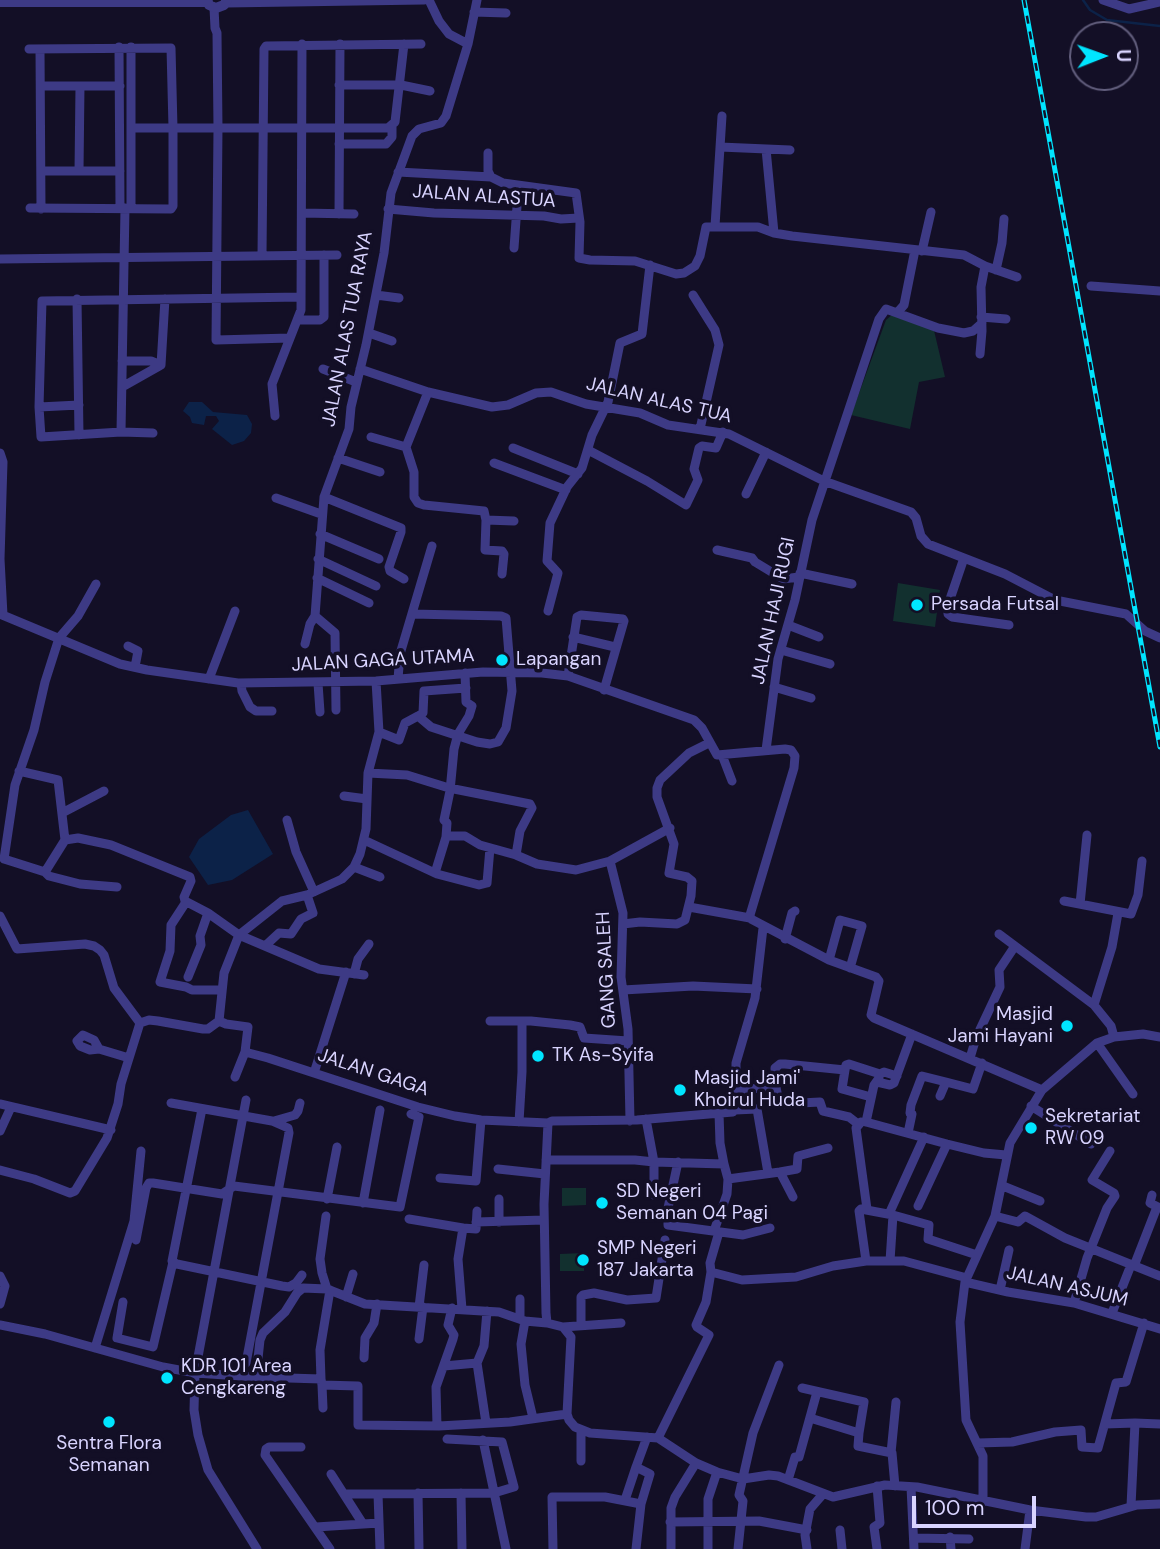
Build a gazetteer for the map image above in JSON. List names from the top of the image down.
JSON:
{
  "streets": {
    "street": [
      "JALAN ALASTUA",
      "JALAN ALAS TUA RAYA",
      "JALAN ALAS TUA",
      "JALAN HAJI RUGI",
      "JALAN GAGA UTAMA",
      "GANG SALEH",
      "JALAN GAGA",
      "JALAN ASJUM"
    ]
  },
  "crossings": [
    ["JALAN ALASTUA", "JALAN ALAS TUA RAYA"],
    ["JALAN ALAS TUA RAYA", "JALAN ALAS TUA"],
    ["JALAN ALAS TUA", "JALAN HAJI RUGI"],
    ["GANG SALEH", "JALAN GAGA"]
  ],
  "places": [
    "Persada Futsal",
    "Lapangan",
    "Masjid Jami Hayani",
    "TK As-Syifa",
    "Masjid Jami' Khoirul Huda",
    "Sekretariat RW 09",
    "SD Negeri Semanan 04 Pagi",
    "SMP Negeri 187 Jakarta",
    "KDR 101 Area Cengkareng",
    "Sentra Flora Semanan"
  ],
  "scale_bar": "100 m",
  "north": "right"
}
